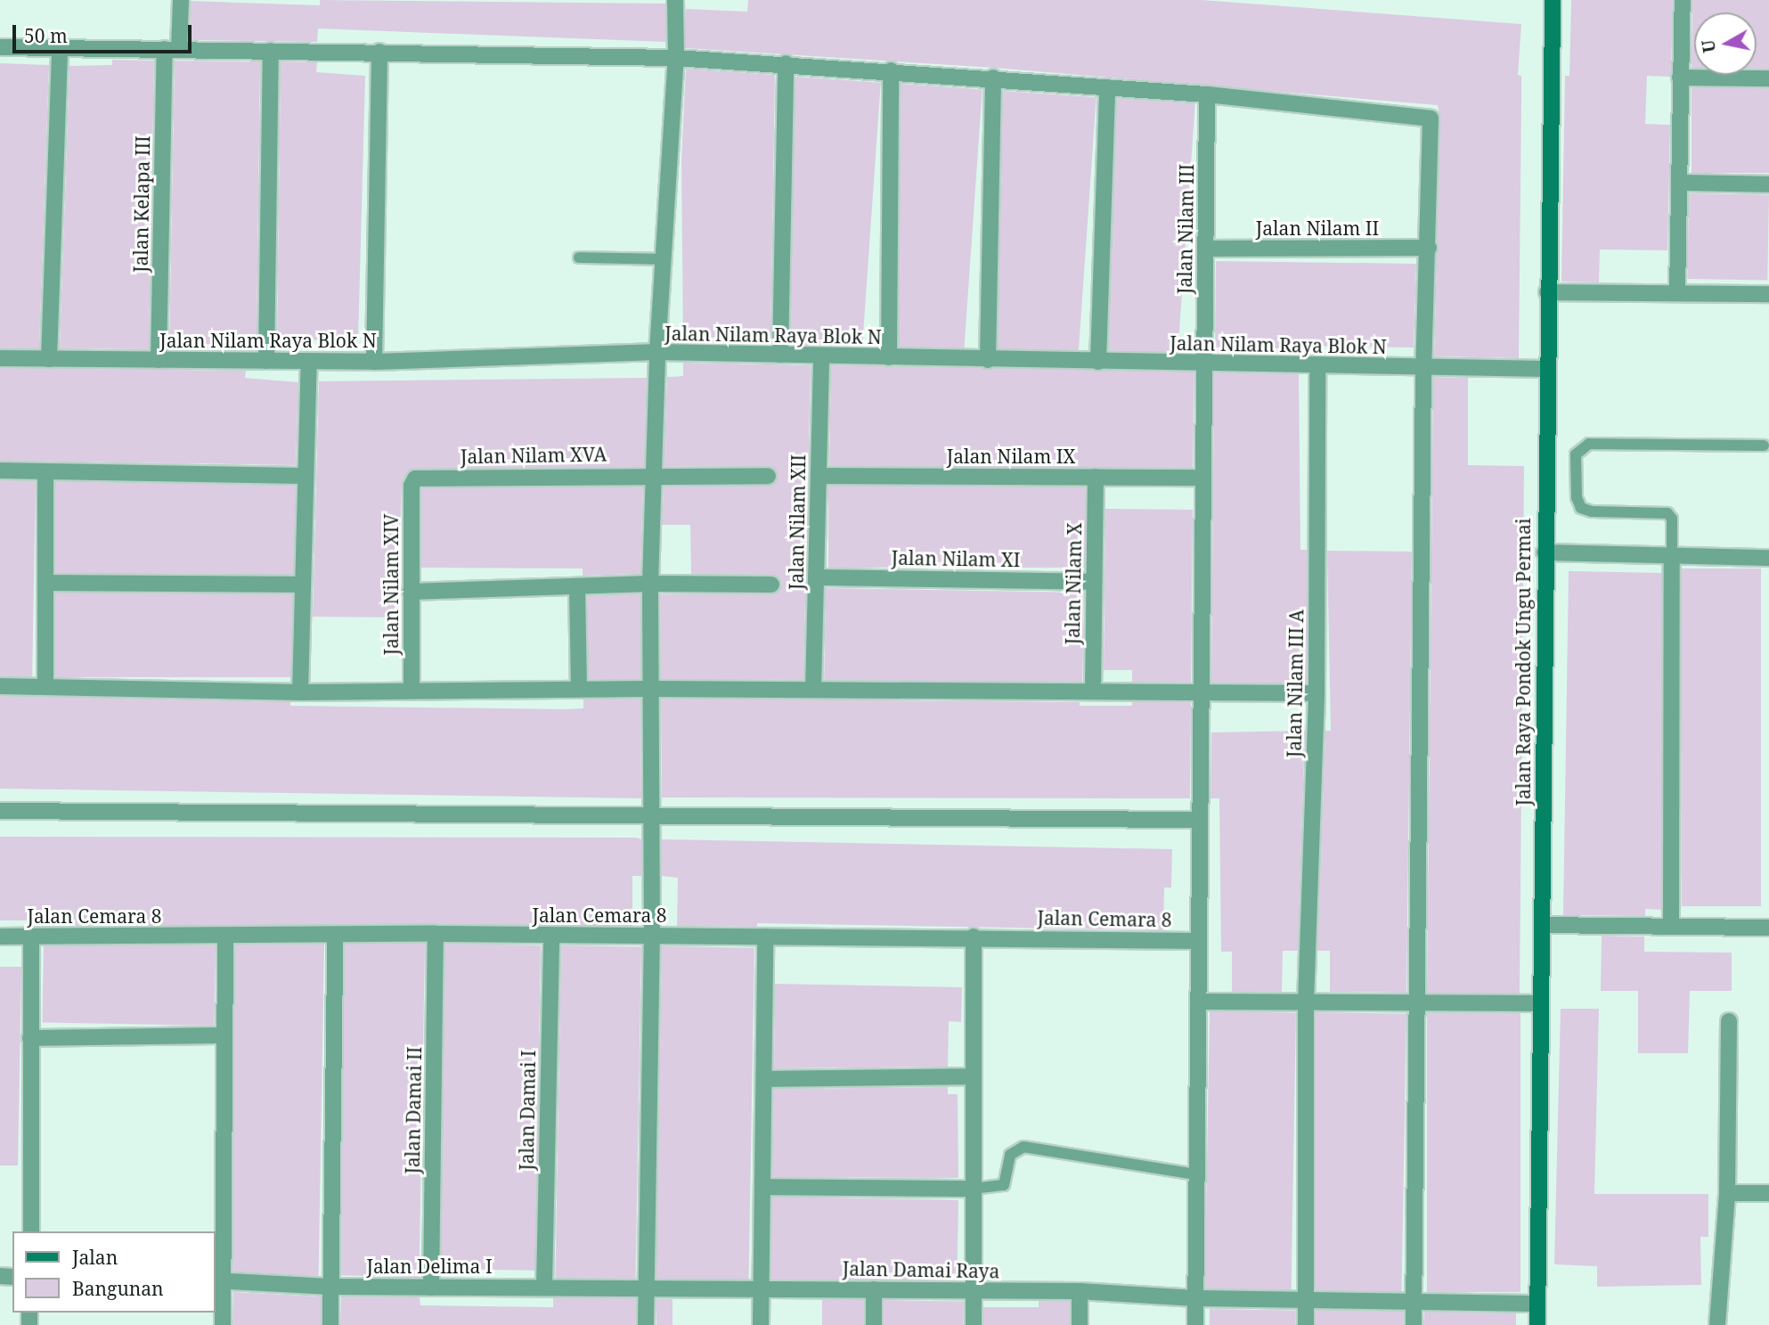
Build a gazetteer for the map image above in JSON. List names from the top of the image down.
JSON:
{
  "streets": {
    "street": [
      "Jalan Kelapa III",
      "Jalan Nilam II",
      "Jalan Nilam III",
      "Jalan Nilam Raya Blok N",
      "Jalan Nilam XVA",
      "Jalan Nilam IX",
      "Jalan Nilam XII",
      "Jalan Nilam XI",
      "Jalan Nilam X",
      "Jalan Nilam XIV",
      "Jalan Raya Pondok Ungu Permai",
      "Jalan Nilam III A",
      "Jalan Cemara 8",
      "Jalan Damai II",
      "Jalan Damai I",
      "Jalan Delima I",
      "Jalan Damai Raya"
    ]
  },
  "crossings": [
    ["Jalan Kelapa III", "Jalan Nilam Raya Blok N"],
    ["Jalan Nilam II", "Jalan Nilam III"],
    ["Jalan Nilam III", "Jalan Nilam Raya Blok N"],
    ["Jalan Nilam III", "Jalan Nilam IX"],
    ["Jalan Nilam III", "Jalan Cemara 8"],
    ["Jalan Nilam III", "Jalan Damai Raya"],
    ["Jalan Nilam Raya Blok N", "Jalan Nilam XII"],
    ["Jalan Nilam Raya Blok N", "Jalan Raya Pondok Ungu Permai"],
    ["Jalan Nilam Raya Blok N", "Jalan Nilam III A"],
    ["Jalan Nilam XVA", "Jalan Nilam XIV"],
    ["Jalan Nilam IX", "Jalan Nilam XII"],
    ["Jalan Nilam IX", "Jalan Nilam X"],
    ["Jalan Nilam XII", "Jalan Nilam XI"],
    ["Jalan Nilam XI", "Jalan Nilam X"],
    ["Jalan Raya Pondok Ungu Permai", "Jalan Damai Raya"],
    ["Jalan Nilam III A", "Jalan Damai Raya"],
    ["Jalan Cemara 8", "Jalan Damai II"],
    ["Jalan Cemara 8", "Jalan Damai I"],
    ["Jalan Damai II", "Jalan Delima I"],
    ["Jalan Damai I", "Jalan Delima I"],
    ["Jalan Delima I", "Jalan Damai Raya"]
  ],
  "legend": ["Jalan", "Bangunan"],
  "scale_bar": "50 m",
  "north": "left"
}
